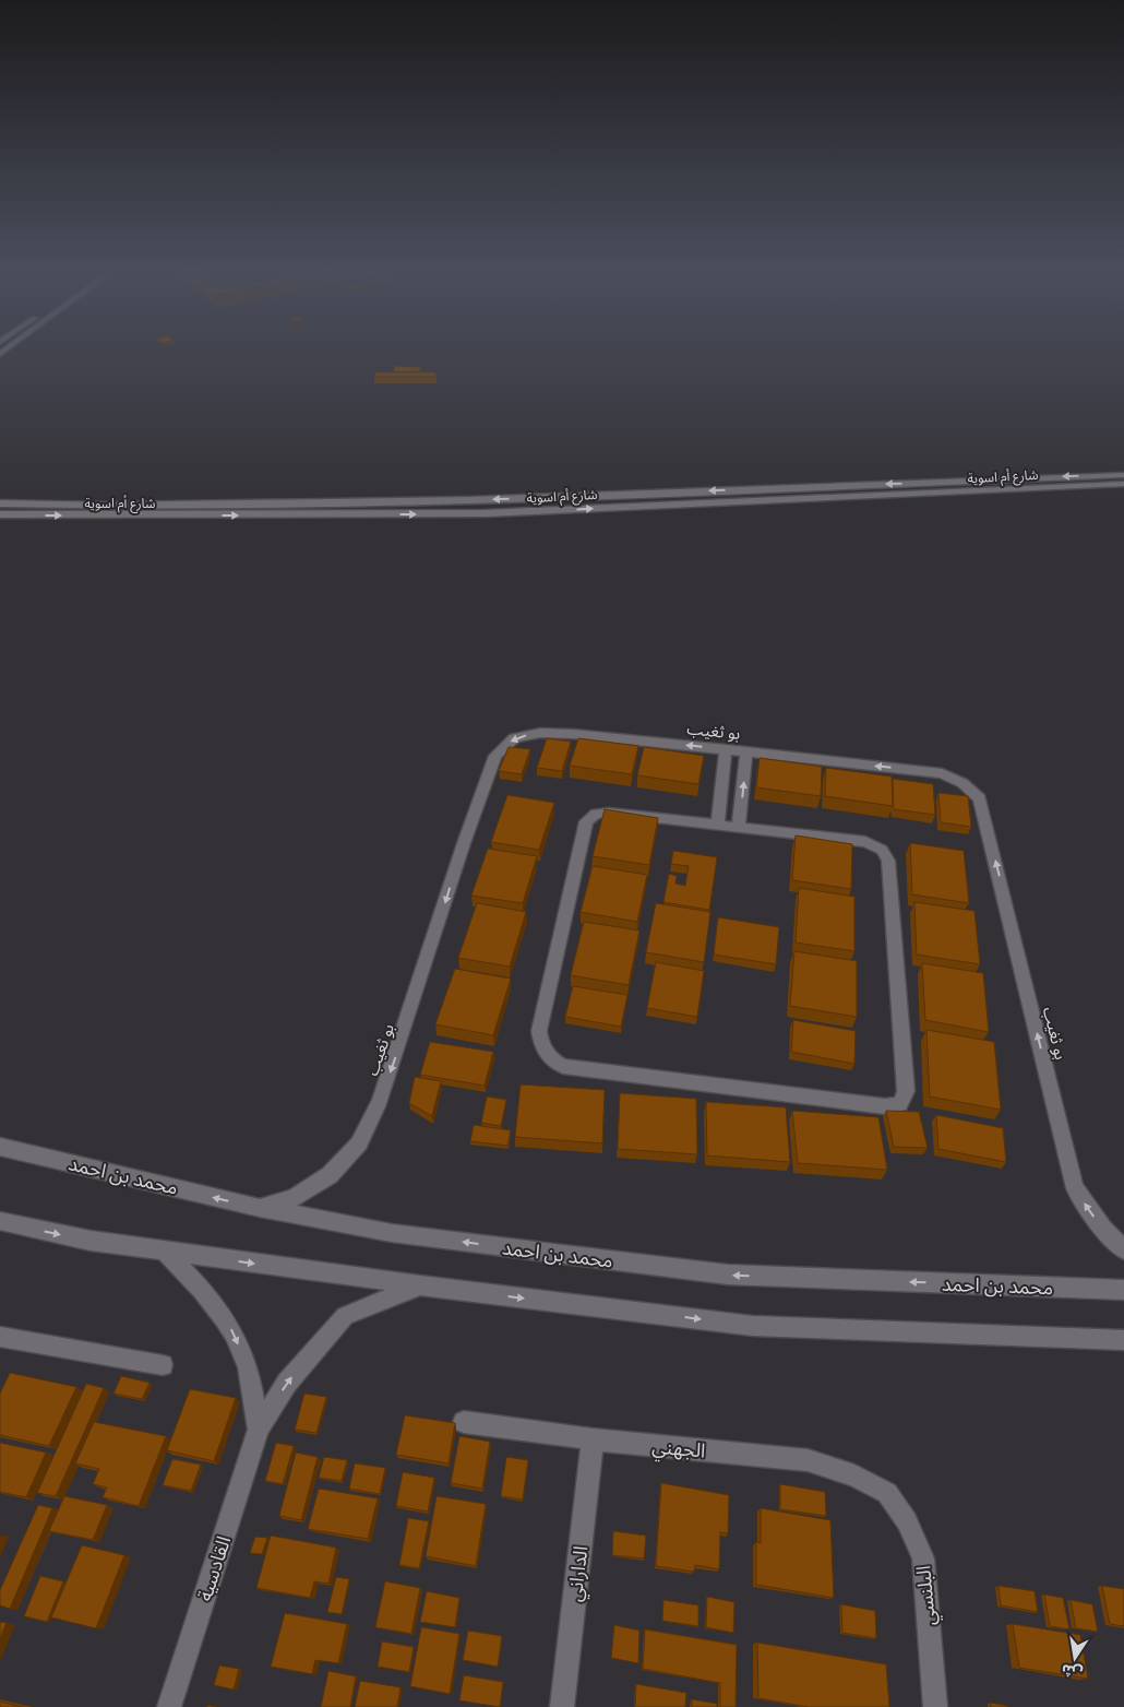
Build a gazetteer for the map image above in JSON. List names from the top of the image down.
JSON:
{
  "streets": {
    "street": [
      "شارع أم اسوية",
      "بو ثغيب",
      "محمد بن احمد",
      "الجهني",
      "القادسية",
      "الداراني",
      "البلنسي"
    ]
  },
  "crossings": [
    ["بو ثغيب", "محمد بن احمد"],
    ["الجهني", "الداراني"],
    ["الجهني", "البلنسي"]
  ],
  "north": "bottom"
}
